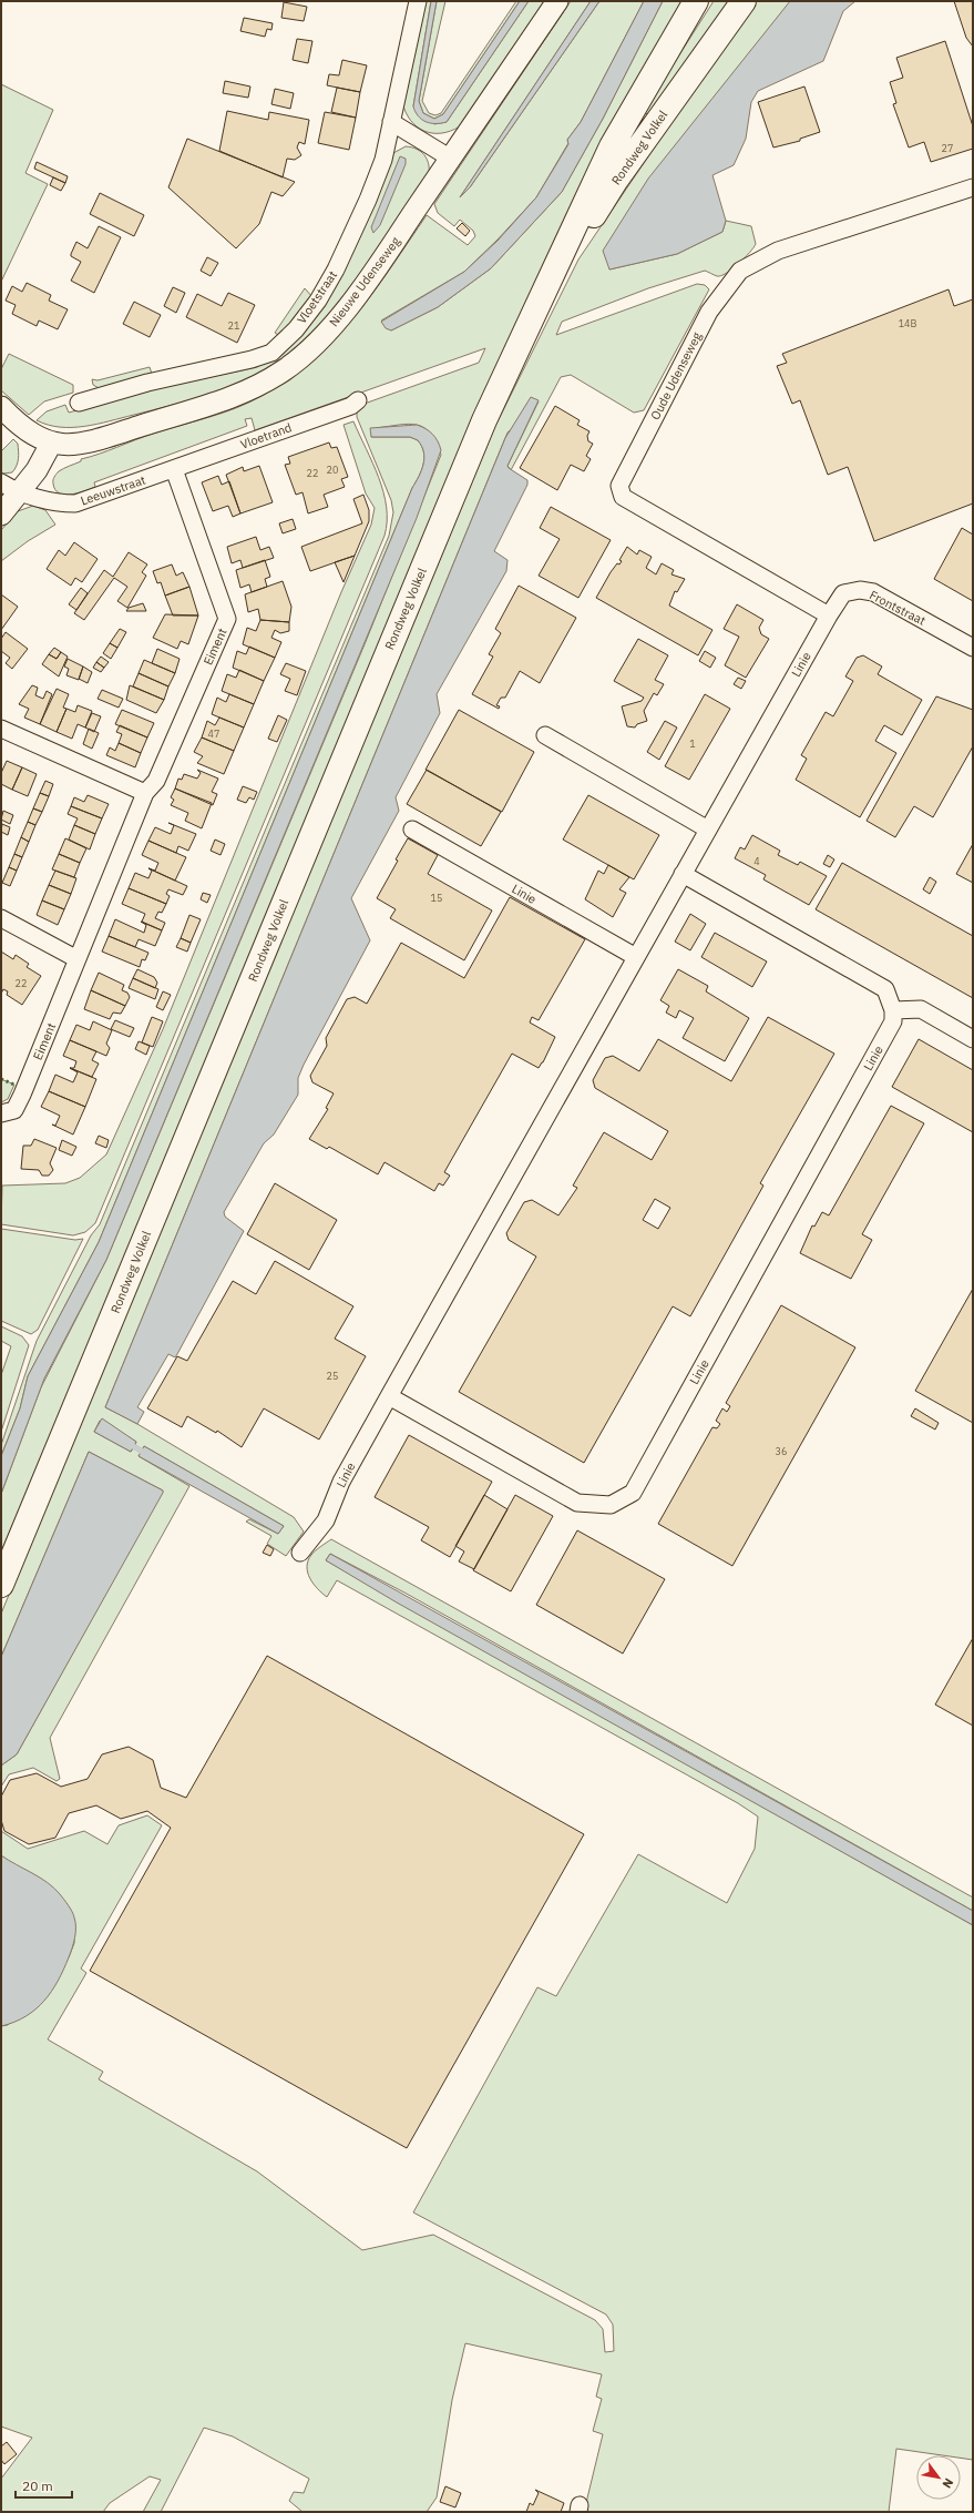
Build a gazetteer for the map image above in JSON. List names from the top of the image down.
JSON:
{
  "streets": {
    "main road": ["Rondweg Volkel"],
    "street": [
      "Nieuwe Udenseweg",
      "Vloetstraat",
      "Oude Udenseweg",
      "Vloetrand",
      "Leeuwstraat",
      "Frontstraat",
      "Eiment",
      "Linie"
    ]
  },
  "crossings": [
    ["Oude Udenseweg", "Frontstraat"],
    ["Oude Udenseweg", "Linie"],
    ["Vloetrand", "Leeuwstraat"],
    ["Vloetrand", "Eiment"],
    ["Leeuwstraat", "Eiment"],
    ["Frontstraat", "Linie"]
  ],
  "house_numbers": [
    "27",
    "14B",
    "21",
    "20",
    "22",
    "47",
    "1",
    "4",
    "15",
    "22",
    "25",
    "36"
  ],
  "scale_bar": "20 m",
  "north": "bottom right"
}
